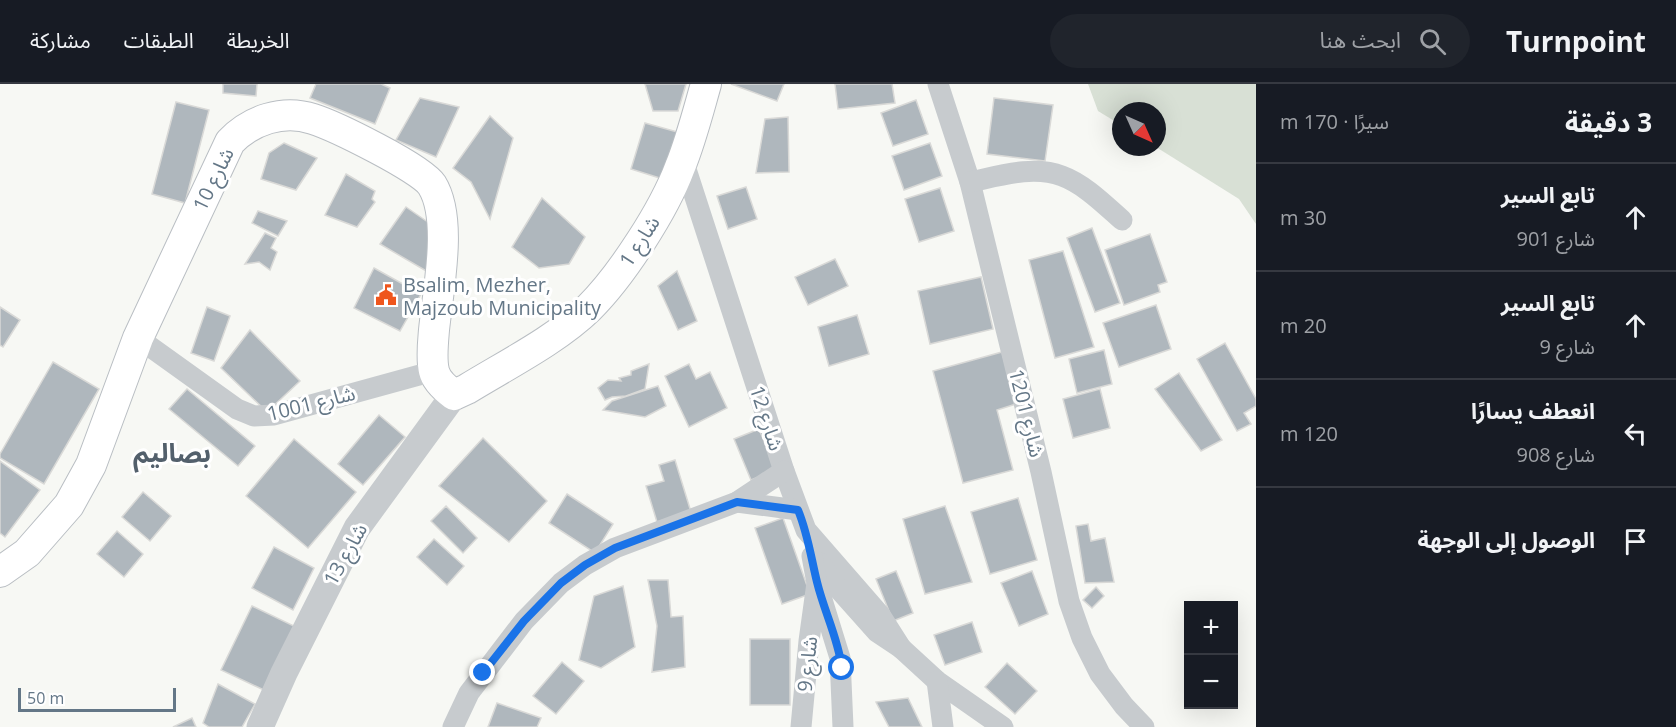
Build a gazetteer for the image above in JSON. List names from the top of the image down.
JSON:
{
  "streets": {
    "main road": ["شارع 10", "شارع 1"],
    "street": [
      "شارع 1001",
      "شارع 1201",
      "شارع 12",
      "شارع 13",
      "شارع 9"
    ]
  },
  "crossings": [
    ["شارع 10", "شارع 1001"],
    ["شارع 1", "شارع 12"],
    ["شارع 1", "شارع 13"],
    ["شارع 12", "شارع 9"]
  ],
  "districts": ["بصاليم"],
  "places": {
    "public building": ["Bsalim, Mezher, Majzoub Municipality"]
  },
  "scale_bar": "50 m",
  "north": "bottom right",
  "page": {
    "header": "Turnpoint",
    "search": "ابحث هنا",
    "nav": ["الخريطة", "الطبقات", "مشاركة"],
    "heading": ["3 دقيقة", "سيرًا · 170 m"],
    "list": [
      ["تابع السير", "شارع 901", "30 m"],
      ["تابع السير", "شارع 9", "20 m"],
      ["انعطف يسارًا", "شارع 908", "120 m"],
      "الوصول إلى الوجهة"
    ],
    "map_buttons": ["+", "−"],
    "scale": "50 m"
  }
}
